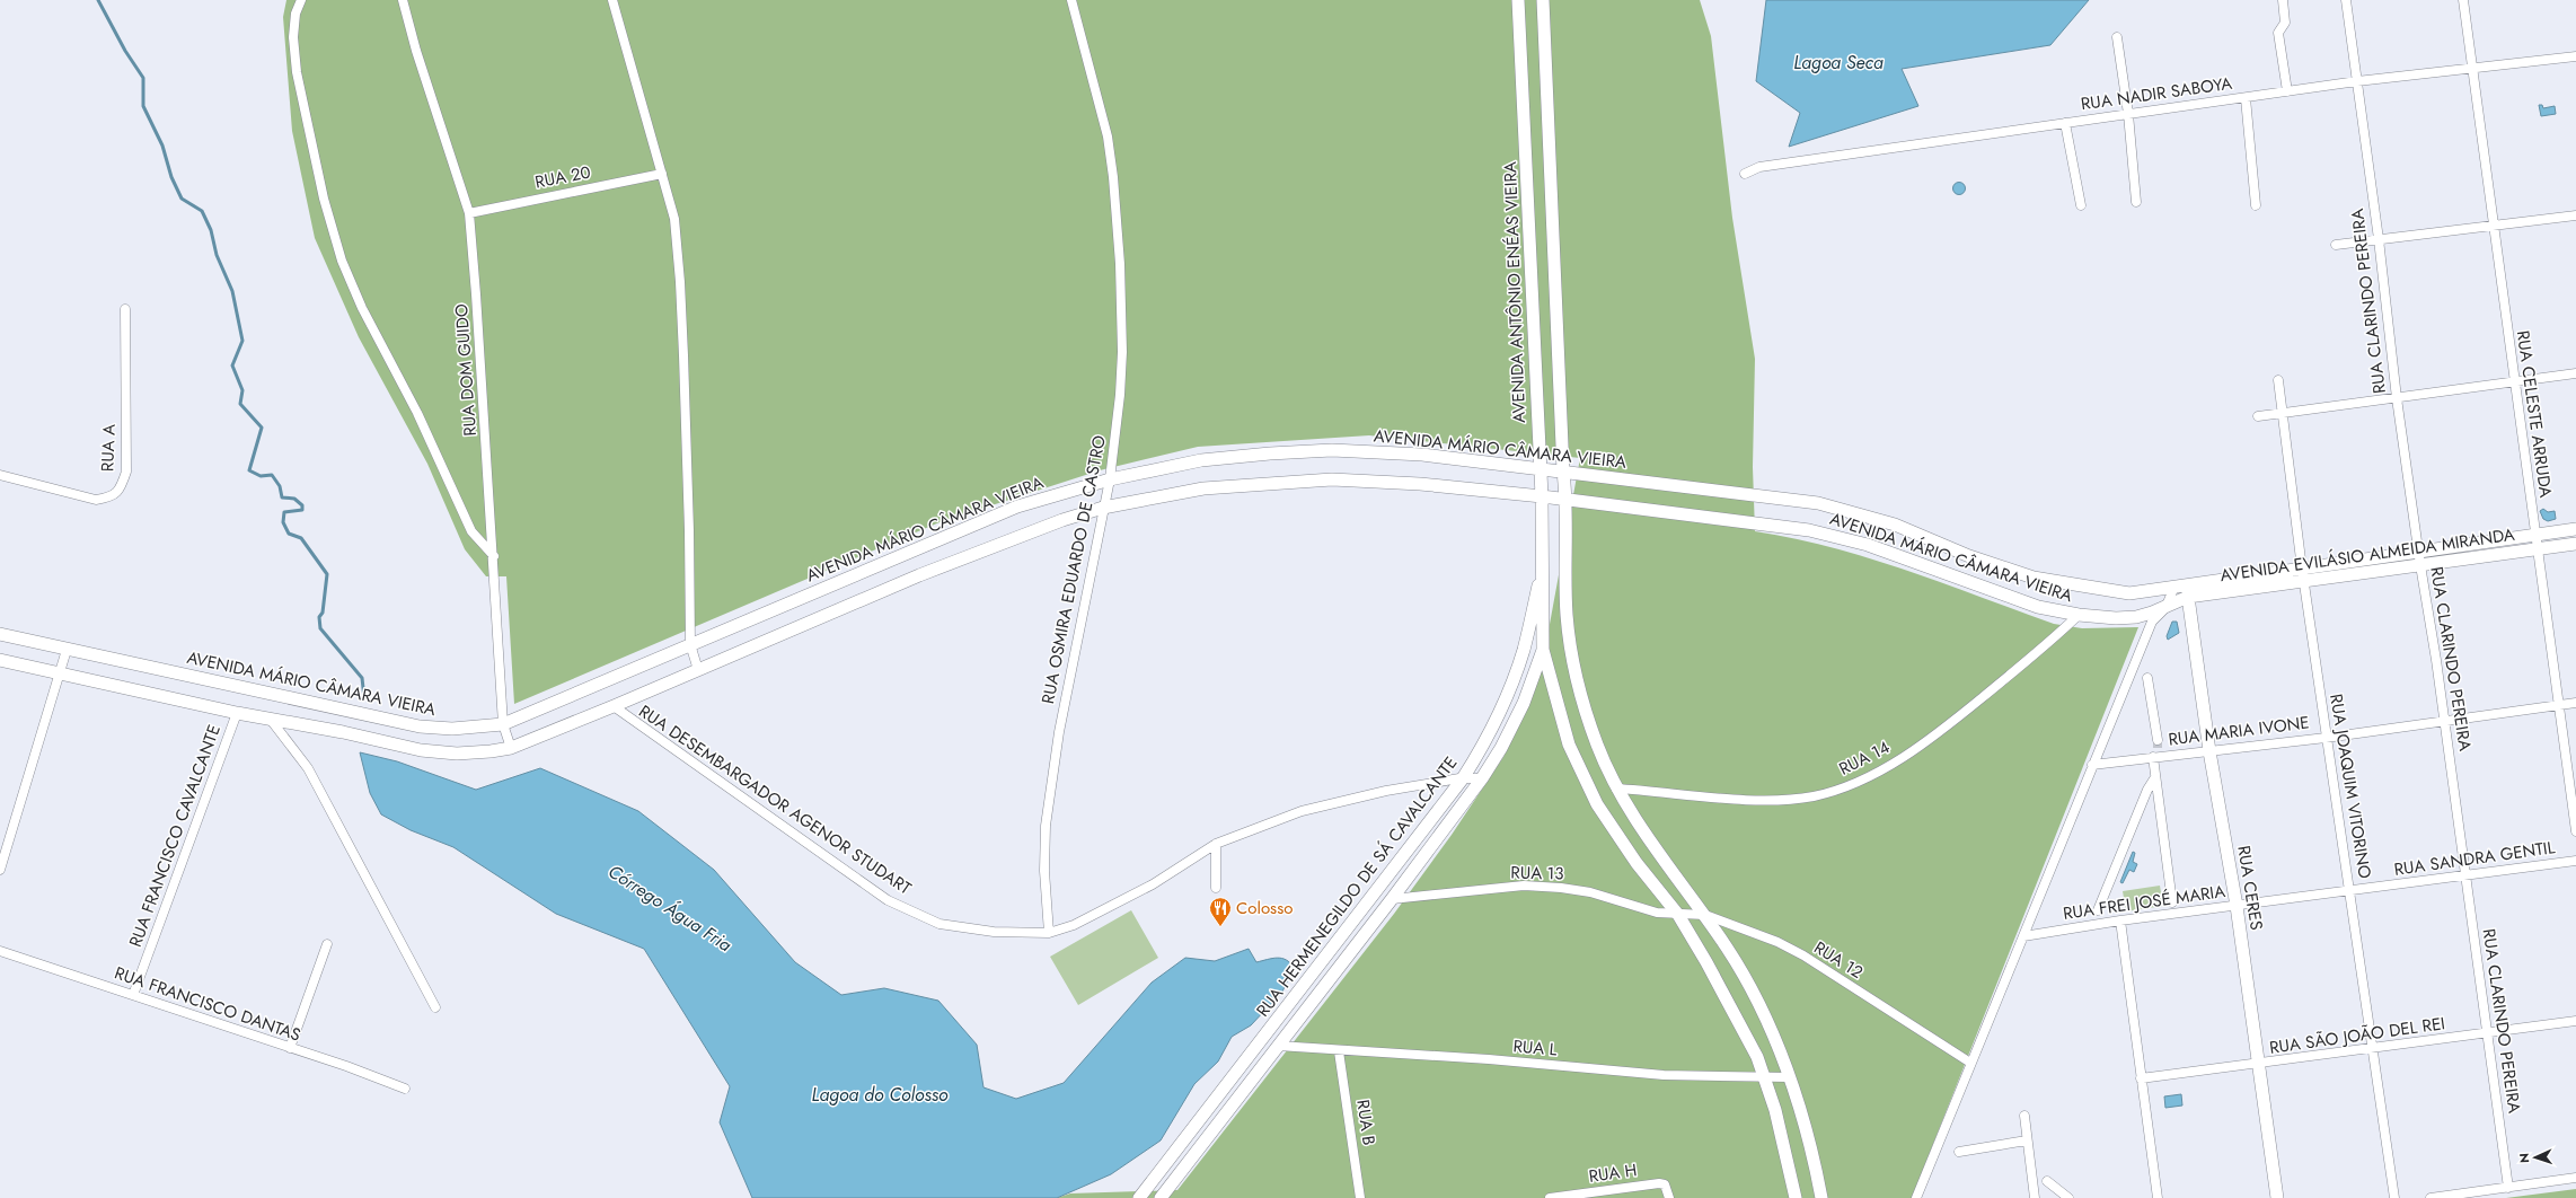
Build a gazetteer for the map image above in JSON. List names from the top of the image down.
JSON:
{
  "streets": {
    "street": [
      "RUA NADIR SABOYA",
      "RUA 20",
      "AVENIDA ANTÔNIO ENÉAS VIEIRA",
      "RUA CLARINDO PEREIRA",
      "RUA DOM GUIDO",
      "RUA CELESTE ARRUDA",
      "RUA A",
      "AVENIDA MÁRIO CÂMARA VIEIRA",
      "AVENIDA EVILÁSIO ALMEIDA MIRANDA",
      "RUA OSMIRA EDUARDO DE CASTRO",
      "RUA MARIA IVONE",
      "RUA 14",
      "RUA JOAQUIM VITORINO",
      "RUA DESEMBARGADOR AGENOR STUDART",
      "RUA FRANCISCO CAVALCANTE",
      "RUA SANDRA GENTIL",
      "RUA 13",
      "RUA HERMENEGILDO DE SÁ CAVALCANTE",
      "RUA CERES",
      "RUA FREI JOSÉ MARIA",
      "RUA 12",
      "RUA FRANCISCO DANTAS",
      "RUA SÃO JOÃO DEL REI",
      "RUA L",
      "RUA B",
      "RUA H"
    ]
  },
  "crossings": [
    ["RUA NADIR SABOYA", "RUA CLARINDO PEREIRA"],
    ["RUA NADIR SABOYA", "RUA CELESTE ARRUDA"],
    ["RUA 20", "RUA DOM GUIDO"],
    ["AVENIDA ANTÔNIO ENÉAS VIEIRA", "AVENIDA MÁRIO CÂMARA VIEIRA"],
    ["AVENIDA ANTÔNIO ENÉAS VIEIRA", "RUA 13"],
    ["AVENIDA ANTÔNIO ENÉAS VIEIRA", "RUA HERMENEGILDO DE SÁ CAVALCANTE"],
    ["AVENIDA ANTÔNIO ENÉAS VIEIRA", "RUA 12"],
    ["AVENIDA ANTÔNIO ENÉAS VIEIRA", "RUA L"],
    ["RUA CLARINDO PEREIRA", "AVENIDA EVILÁSIO ALMEIDA MIRANDA"],
    ["RUA CLARINDO PEREIRA", "RUA MARIA IVONE"],
    ["RUA CLARINDO PEREIRA", "RUA SANDRA GENTIL"],
    ["RUA CLARINDO PEREIRA", "RUA SÃO JOÃO DEL REI"],
    ["RUA DOM GUIDO", "AVENIDA MÁRIO CÂMARA VIEIRA"],
    ["RUA CELESTE ARRUDA", "AVENIDA EVILÁSIO ALMEIDA MIRANDA"],
    ["RUA CELESTE ARRUDA", "RUA MARIA IVONE"],
    ["AVENIDA MÁRIO CÂMARA VIEIRA", "AVENIDA EVILÁSIO ALMEIDA MIRANDA"],
    ["AVENIDA MÁRIO CÂMARA VIEIRA", "RUA OSMIRA EDUARDO DE CASTRO"],
    ["AVENIDA MÁRIO CÂMARA VIEIRA", "RUA 14"],
    ["AVENIDA MÁRIO CÂMARA VIEIRA", "RUA DESEMBARGADOR AGENOR STUDART"],
    ["AVENIDA MÁRIO CÂMARA VIEIRA", "RUA FRANCISCO CAVALCANTE"],
    ["AVENIDA EVILÁSIO ALMEIDA MIRANDA", "RUA JOAQUIM VITORINO"],
    ["AVENIDA EVILÁSIO ALMEIDA MIRANDA", "RUA CERES"],
    ["RUA OSMIRA EDUARDO DE CASTRO", "RUA DESEMBARGADOR AGENOR STUDART"],
    ["RUA MARIA IVONE", "RUA JOAQUIM VITORINO"],
    ["RUA MARIA IVONE", "RUA CERES"],
    ["RUA JOAQUIM VITORINO", "RUA SANDRA GENTIL"],
    ["RUA JOAQUIM VITORINO", "RUA FREI JOSÉ MARIA"],
    ["RUA JOAQUIM VITORINO", "RUA SÃO JOÃO DEL REI"],
    ["RUA DESEMBARGADOR AGENOR STUDART", "RUA HERMENEGILDO DE SÁ CAVALCANTE"],
    ["RUA FRANCISCO CAVALCANTE", "RUA FRANCISCO DANTAS"],
    ["RUA SANDRA GENTIL", "RUA FREI JOSÉ MARIA"],
    ["RUA 13", "RUA HERMENEGILDO DE SÁ CAVALCANTE"],
    ["RUA 13", "RUA 12"],
    ["RUA HERMENEGILDO DE SÁ CAVALCANTE", "RUA L"],
    ["RUA CERES", "RUA FREI JOSÉ MARIA"],
    ["RUA CERES", "RUA SÃO JOÃO DEL REI"],
    ["RUA L", "RUA B"]
  ],
  "water": ["Lagoa Seca", "Córrego Água Fria", "Lagoa do Colosso"],
  "places": {
    "restaurant": ["Colosso"]
  },
  "north": "left"
}
